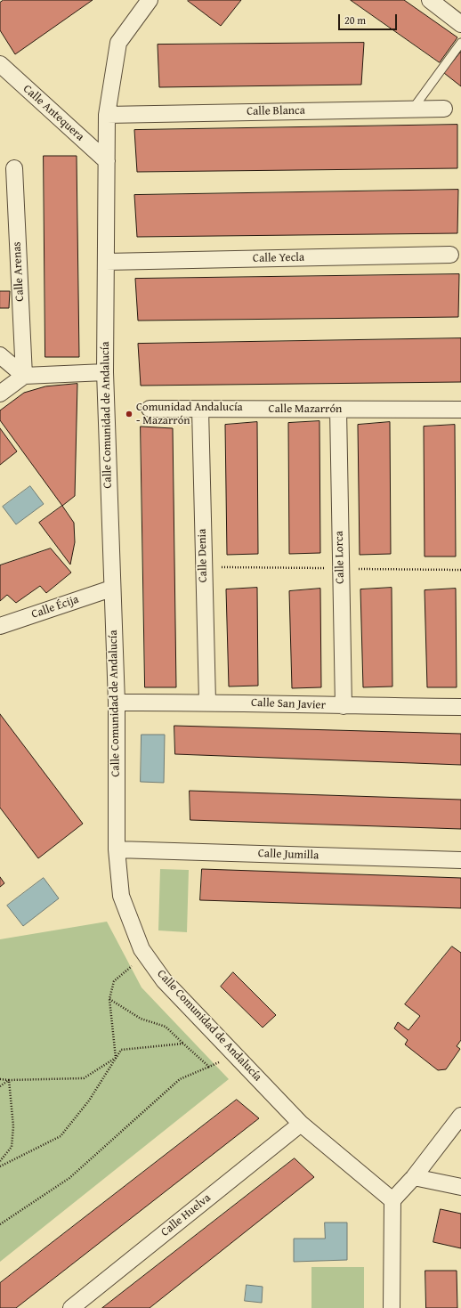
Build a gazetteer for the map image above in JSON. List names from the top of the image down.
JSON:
{
  "streets": {
    "street": [
      "Calle Blanca",
      "Calle Antequera",
      "Calle Yecla",
      "Calle Arenas",
      "Calle Mazarrón",
      "Calle Comunidad de Andalucía",
      "Calle Denia",
      "Calle Lorca",
      "Calle Écija",
      "Calle San Javier",
      "Calle Jumilla",
      "Calle Huelva"
    ]
  },
  "crossings": [
    ["Calle Blanca", "Calle Comunidad de Andalucía"],
    ["Calle Antequera", "Calle Comunidad de Andalucía"],
    ["Calle Yecla", "Calle Comunidad de Andalucía"],
    ["Calle Mazarrón", "Calle Denia"],
    ["Calle Mazarrón", "Calle Lorca"],
    ["Calle Comunidad de Andalucía", "Calle Écija"],
    ["Calle Comunidad de Andalucía", "Calle San Javier"],
    ["Calle Comunidad de Andalucía", "Calle Jumilla"],
    ["Calle Comunidad de Andalucía", "Calle Huelva"],
    ["Calle Denia", "Calle San Javier"],
    ["Calle Lorca", "Calle San Javier"]
  ],
  "places": ["Comunidad Andalucía - Mazarrón"],
  "scale_bar": "20 m"
}
